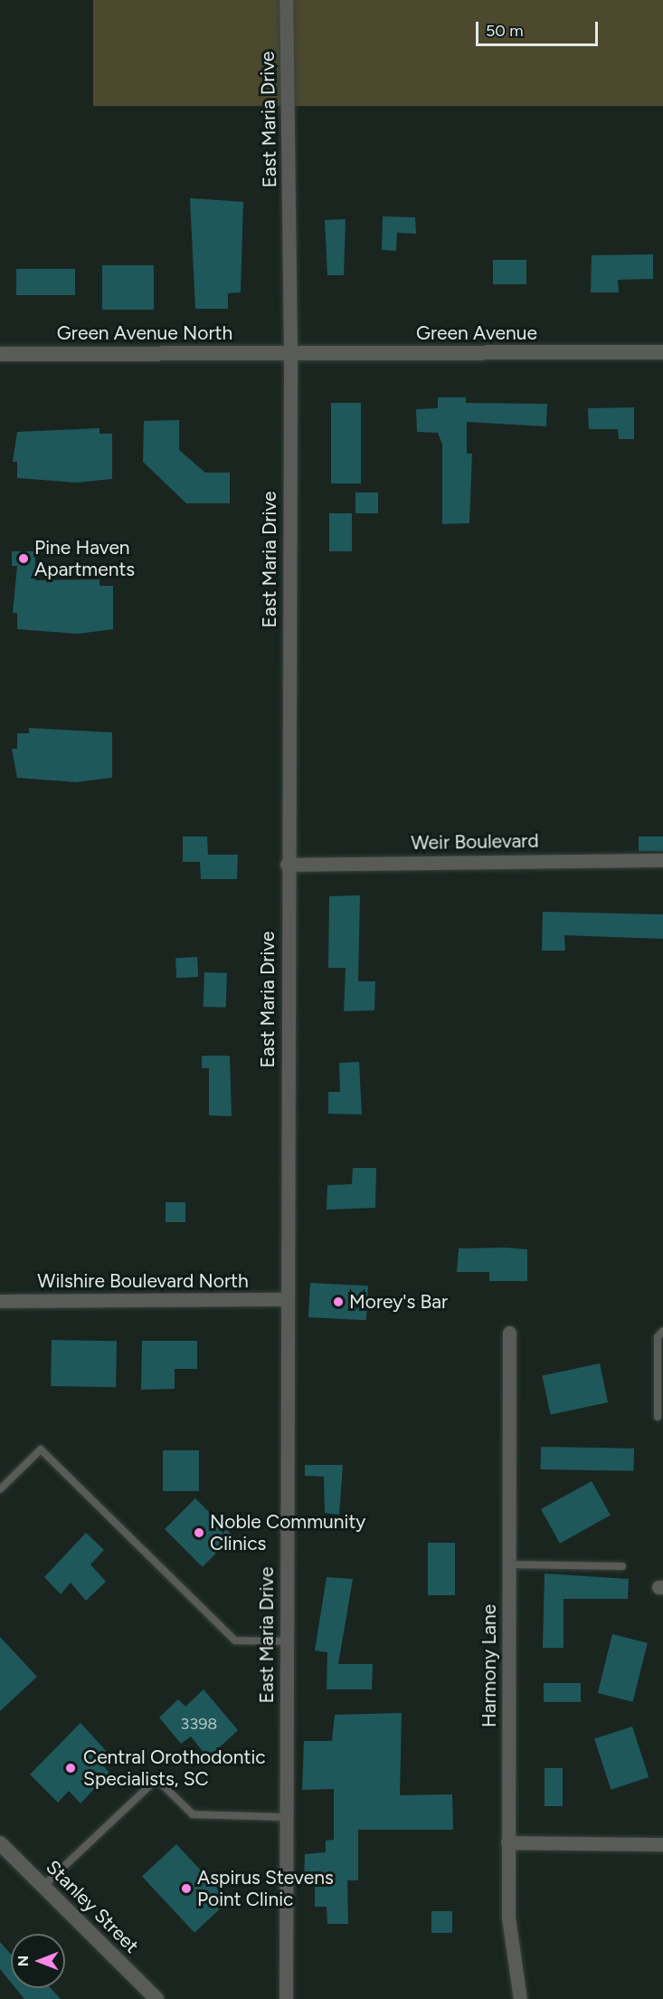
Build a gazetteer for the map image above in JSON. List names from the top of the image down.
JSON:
{
  "streets": {
    "street": [
      "East Maria Drive",
      "Green Avenue North",
      "Green Avenue",
      "Weir Boulevard",
      "Wilshire Boulevard North",
      "Harmony Lane",
      "Stanley Street"
    ]
  },
  "crossings": [
    ["East Maria Drive", "Green Avenue North"],
    ["East Maria Drive", "Green Avenue"],
    ["East Maria Drive", "Weir Boulevard"],
    ["East Maria Drive", "Wilshire Boulevard North"],
    ["Green Avenue North", "Green Avenue"]
  ],
  "places": [
    "Pine Haven Apartments",
    "Morey's Bar",
    "Noble Community Clinics",
    "Central Orothodontic Specialists, SC",
    "Aspirus Stevens Point Clinic"
  ],
  "house_numbers": ["3398"],
  "scale_bar": "50 m",
  "north": "left"
}
